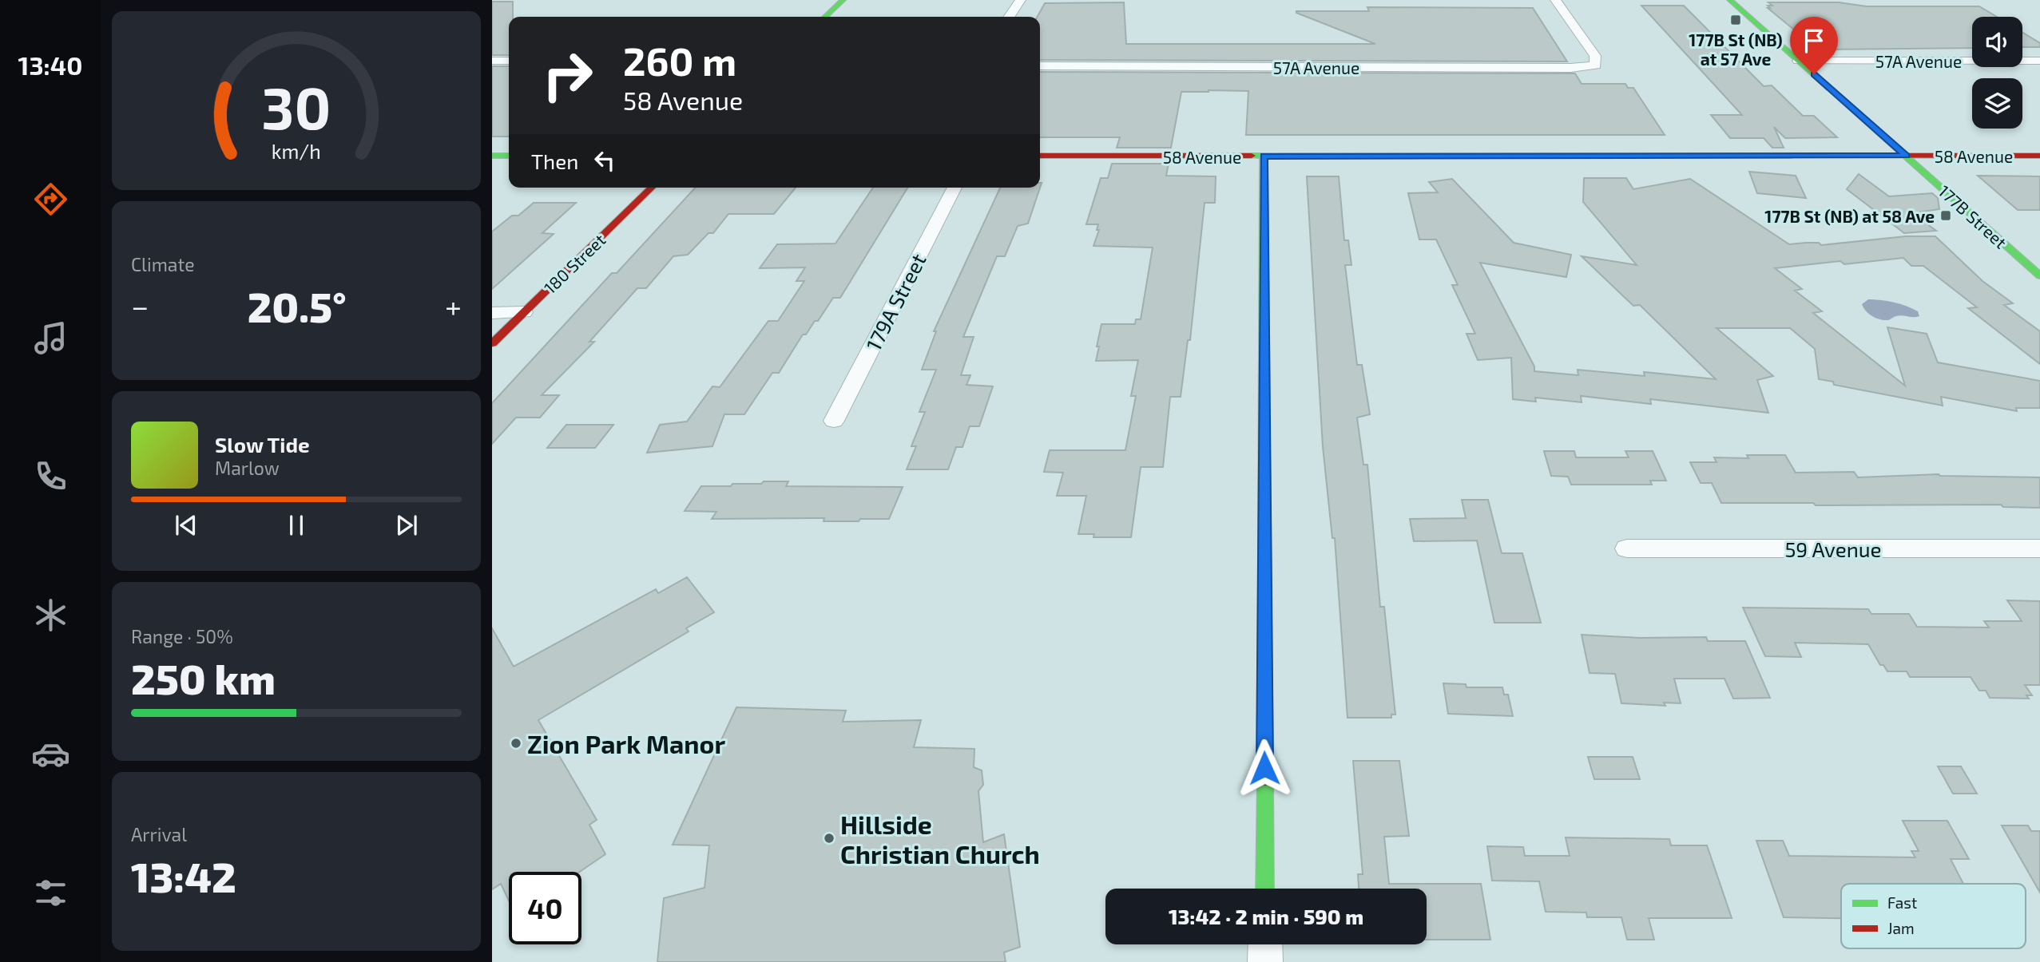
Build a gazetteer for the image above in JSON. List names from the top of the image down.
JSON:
{
  "streets": {
    "street": [
      "57A Avenue",
      "58 Avenue",
      "177B Street",
      "180 Street",
      "179A Street",
      "59 Avenue"
    ]
  },
  "crossings": [
    ["57A Avenue", "177B Street"],
    ["58 Avenue", "177B Street"]
  ],
  "places": {
    "transit": ["177B St (NB) at 57 Ave", "177B St (NB) at 58 Ave"],
    "other": ["Zion Park Manor", "Hillside Christian Church"]
  },
  "legend": ["Fast", "Jam"],
  "page": {
    "tabs": "13:40",
    "turn": ["260 m", "58 Avenue"],
    "then": "Then",
    "tile": [
      "Climate",
      ["Range · 50%", "250 km"],
      ["Arrival", "13:42"]
    ],
    "heat": ["−", "20.5°", "+"],
    "song": ["Slow Tide", "Marlow"],
    "limit": "40",
    "trip": "13:42 · 2 min · 590 m",
    "gauge": ["30", "km/h"]
  }
}
